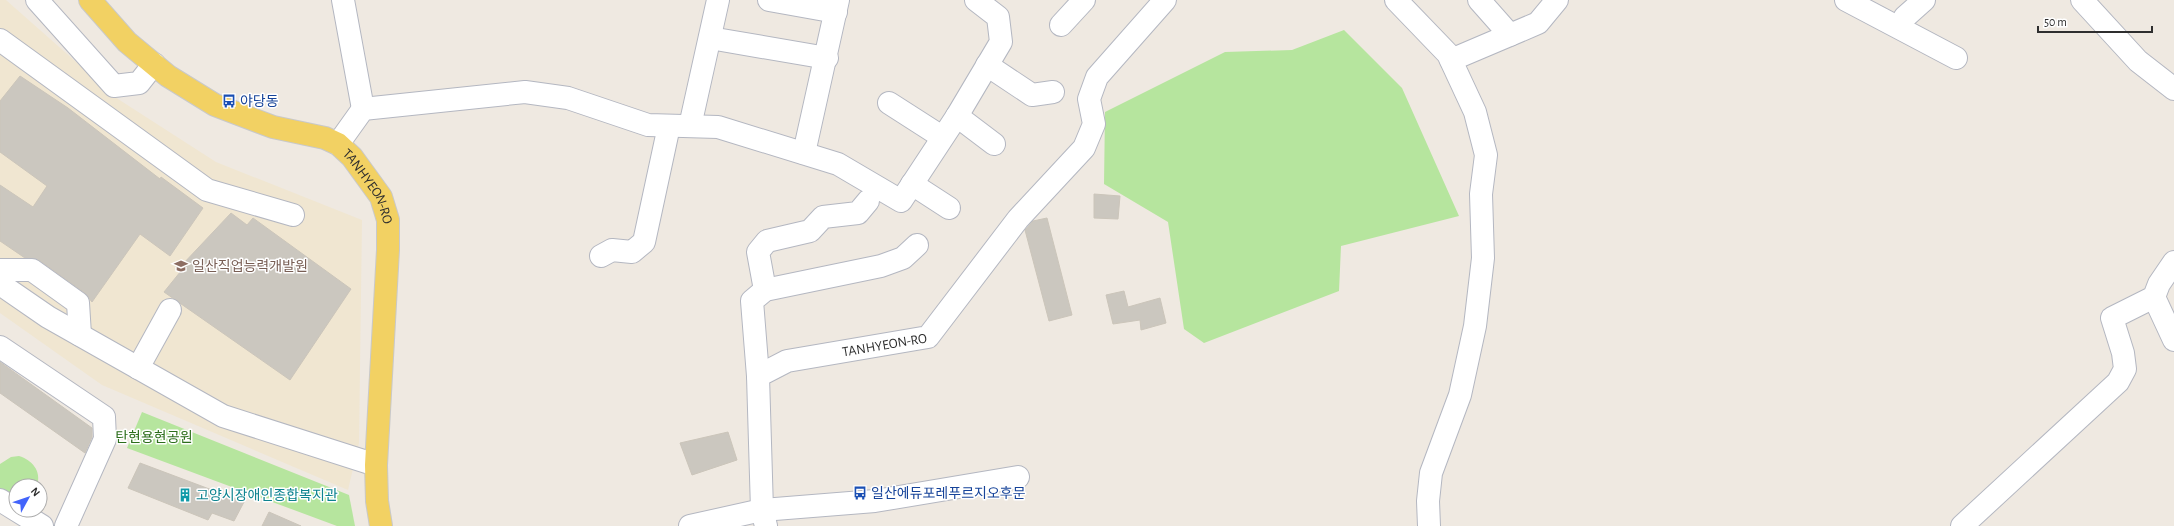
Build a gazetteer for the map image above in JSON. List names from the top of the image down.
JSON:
{
  "streets": {
    "main road": ["TANHYEON-RO"]
  },
  "parks": ["탄현용현공원"],
  "places": {
    "bus stop": ["야당동", "일산에듀포레푸르지오후문"],
    "school or university": ["일산직업능력개발원"],
    "building": ["고양시장애인종합복지관"]
  },
  "scale_bar": "50 m",
  "north": "top right"
}
